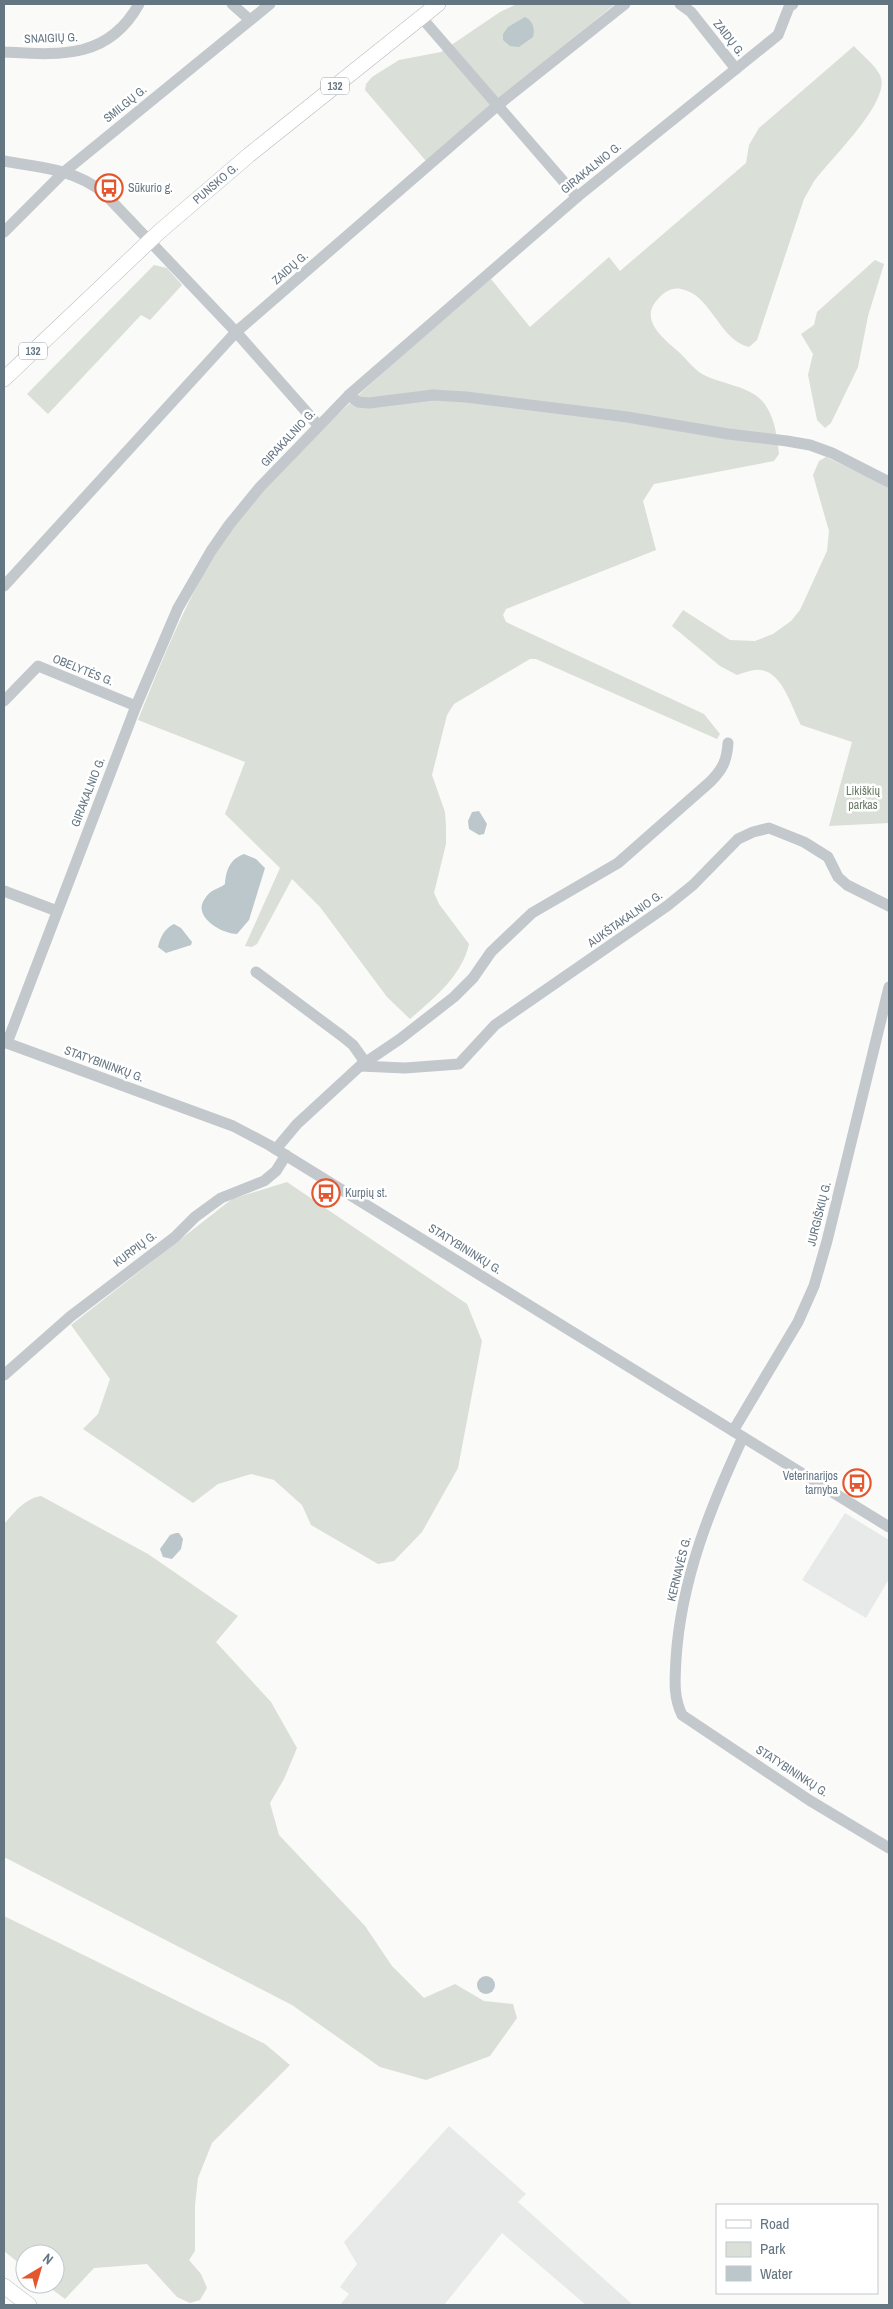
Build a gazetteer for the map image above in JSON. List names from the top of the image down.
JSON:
{
  "streets": {
    "main road": ["132", "PUNSKO G."],
    "street": [
      "SNAIGIŲ G.",
      "ZAIDŲ G.",
      "SMILGŲ G.",
      "GIRAKALNIO G.",
      "OBELYTĖS G.",
      "AUKŠTAKALNIO G.",
      "STATYBININKŲ G.",
      "JURGIŠKIŲ G.",
      "KURPIŲ G.",
      "KERNAVĖS G."
    ]
  },
  "crossings": [
    ["ZAIDŲ G.", "GIRAKALNIO G."],
    ["GIRAKALNIO G.", "OBELYTĖS G."],
    ["GIRAKALNIO G.", "STATYBININKŲ G."],
    ["STATYBININKŲ G.", "JURGIŠKIŲ G."],
    ["STATYBININKŲ G.", "KURPIŲ G."],
    ["STATYBININKŲ G.", "KERNAVĖS G."],
    ["JURGIŠKIŲ G.", "KERNAVĖS G."]
  ],
  "parks": ["Likiškių parkas"],
  "places": {
    "bus stop": ["Sūkurio g.", "Kurpių st.", "Veterinarijos tarnyba"]
  },
  "legend": ["Road", "Park", "Water"],
  "north": "top right"
}
